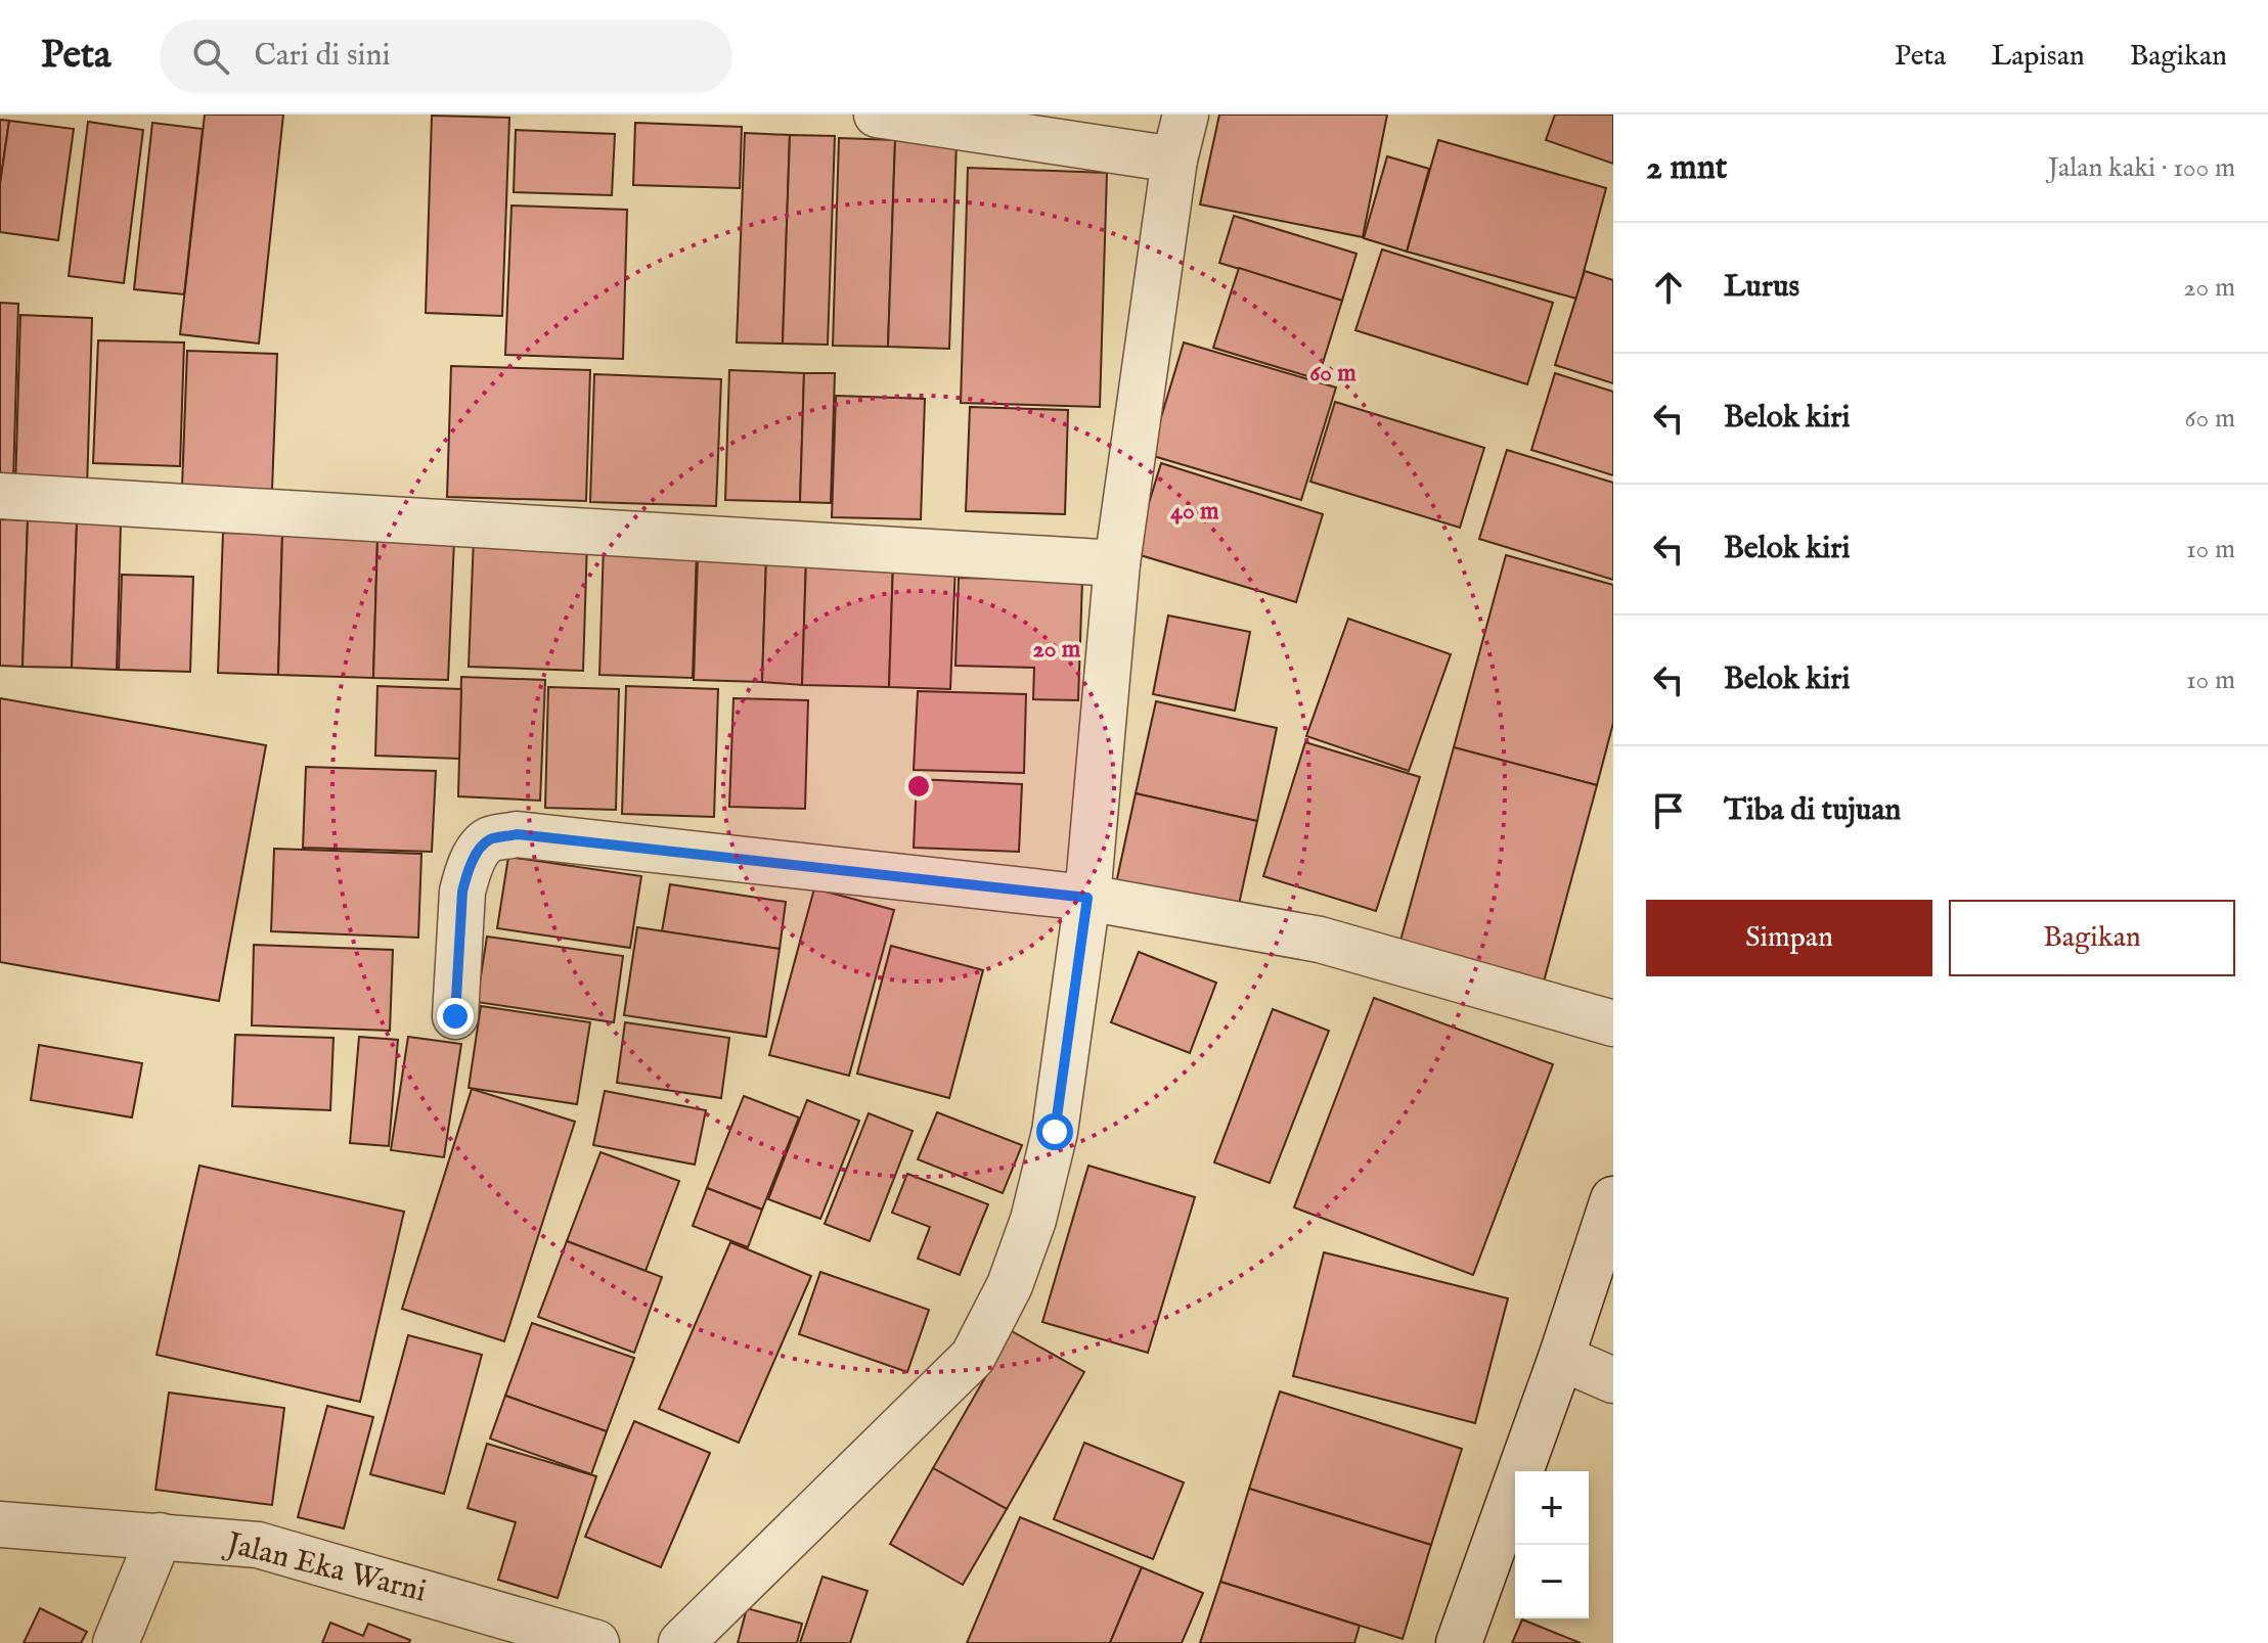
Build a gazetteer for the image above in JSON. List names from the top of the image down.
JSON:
{
  "streets": {
    "street": ["Jalan Eka Warni"]
  },
  "page": {
    "header": "Peta",
    "search": "Cari di sini",
    "nav": ["Peta", "Lapisan", "Bagikan"],
    "heading": ["2 mnt", "Jalan kaki · 100 m"],
    "list": [
      ["Lurus", "20 m"],
      ["Belok kiri", "60 m"],
      ["Belok kiri", "10 m"],
      ["Belok kiri", "10 m"],
      "Tiba di tujuan"
    ],
    "buttons": ["Simpan", "Bagikan"],
    "map_buttons": ["+", "−"]
  },
  "rings": ["60 m", "40 m", "20 m"]
}
